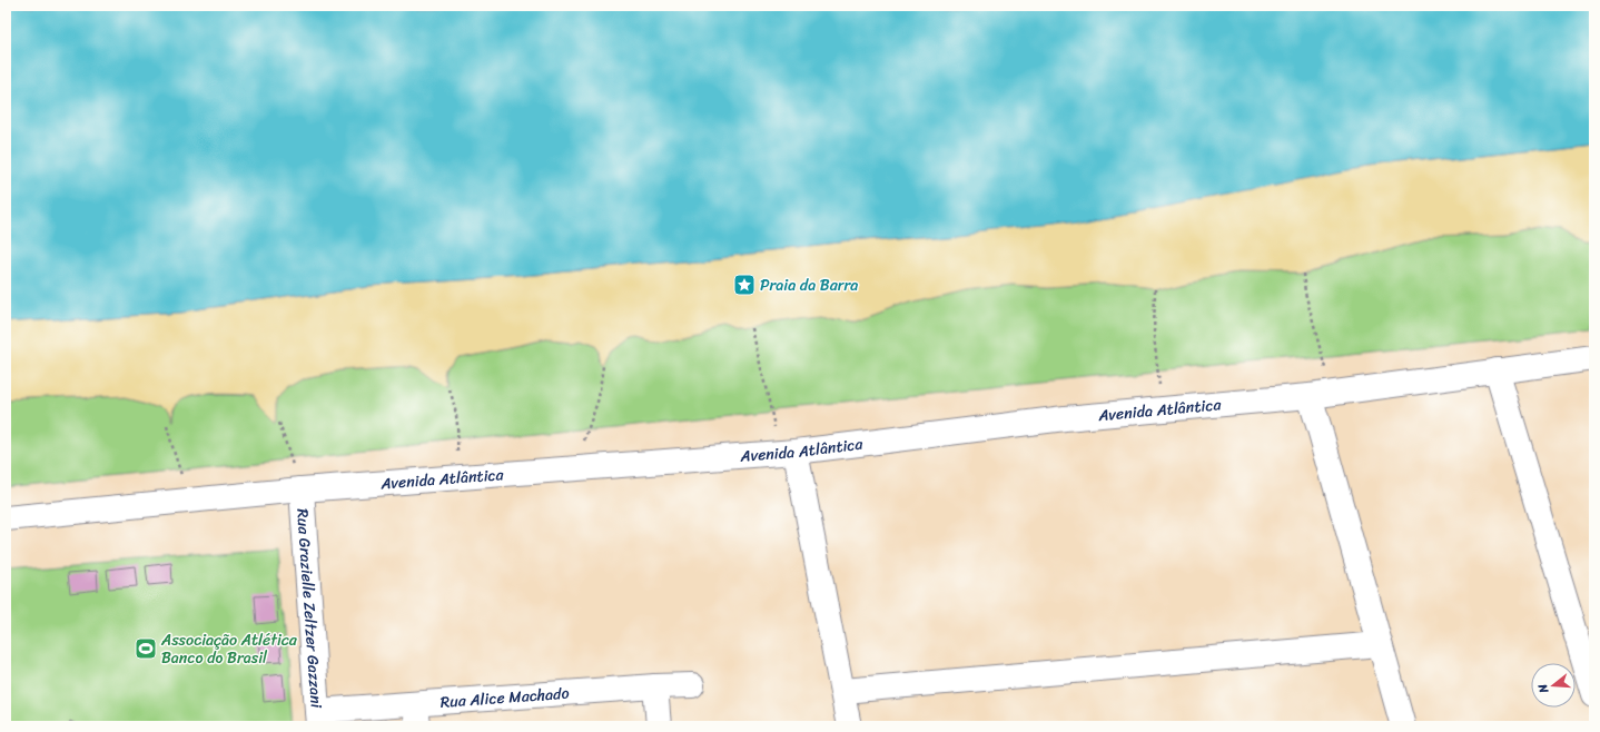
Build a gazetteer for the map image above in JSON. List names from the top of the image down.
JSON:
{
  "streets": {
    "street": ["Avenida Atlântica", "Rua Grazielle Zeltzer Gazzani", "Rua Alice Machado"]
  },
  "crossings": [
    ["Avenida Atlântica", "Rua Grazielle Zeltzer Gazzani"],
    ["Rua Grazielle Zeltzer Gazzani", "Rua Alice Machado"]
  ],
  "places": {
    "place": ["Praia da Barra"],
    "sports": ["Associação Atlética Banco do Brasil"]
  },
  "north": "left"
}
